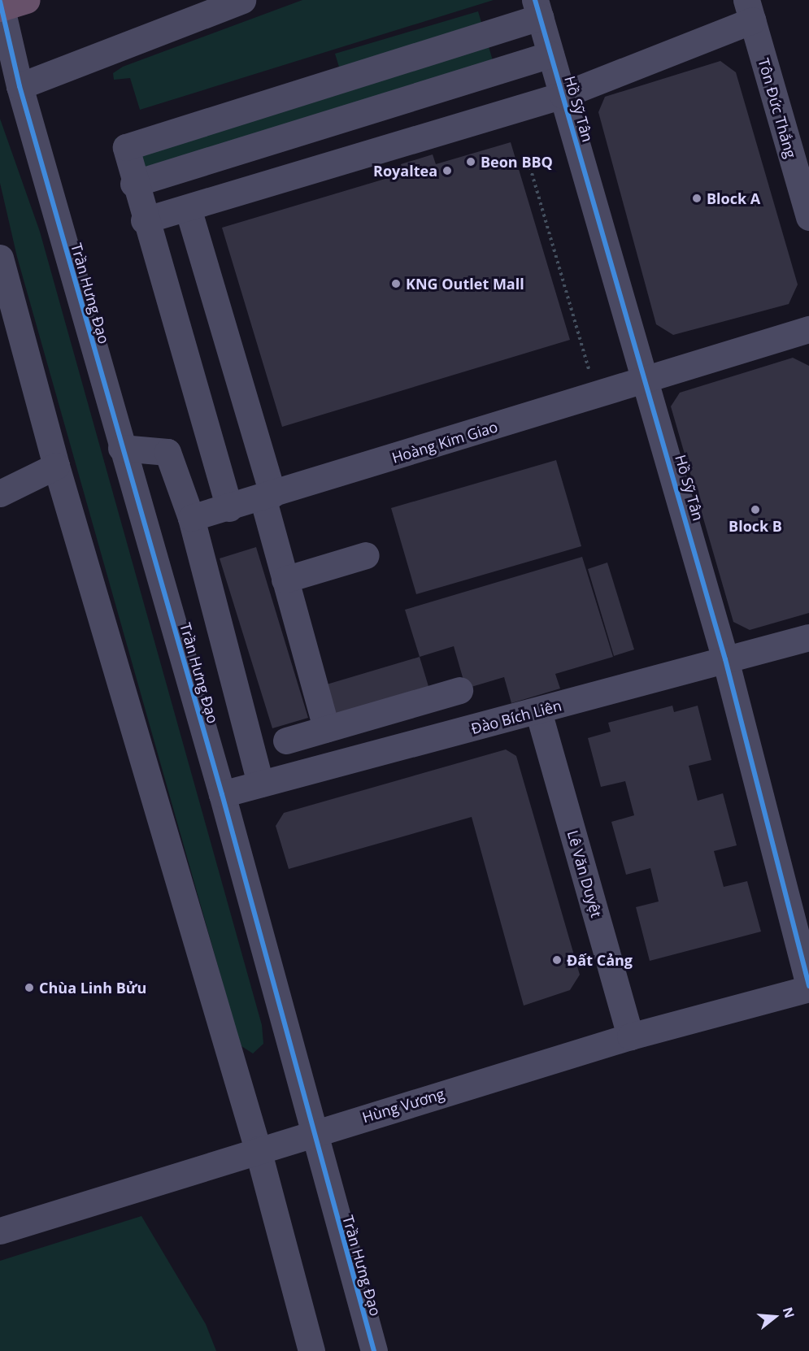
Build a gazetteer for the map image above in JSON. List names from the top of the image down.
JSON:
{
  "streets": {
    "street": [
      "Tôn Đức Thắng",
      "Hồ Sỹ Tân",
      "Trần Hưng Đạo",
      "Hoàng Kim Giao",
      "Đào Bích Liên",
      "Lê Văn Duyệt",
      "Hùng Vương"
    ]
  },
  "crossings": [
    ["Hồ Sỹ Tân", "Hoàng Kim Giao"],
    ["Hồ Sỹ Tân", "Đào Bích Liên"],
    ["Hồ Sỹ Tân", "Hùng Vương"],
    ["Trần Hưng Đạo", "Đào Bích Liên"],
    ["Trần Hưng Đạo", "Hùng Vương"],
    ["Đào Bích Liên", "Lê Văn Duyệt"],
    ["Lê Văn Duyệt", "Hùng Vương"]
  ],
  "places": [
    "Beon BBQ",
    "Royaltea",
    "Block A",
    "KNG Outlet Mall",
    "Block B",
    "Đất Cảng",
    "Chùa Linh Bửu"
  ],
  "north": "right"
}
